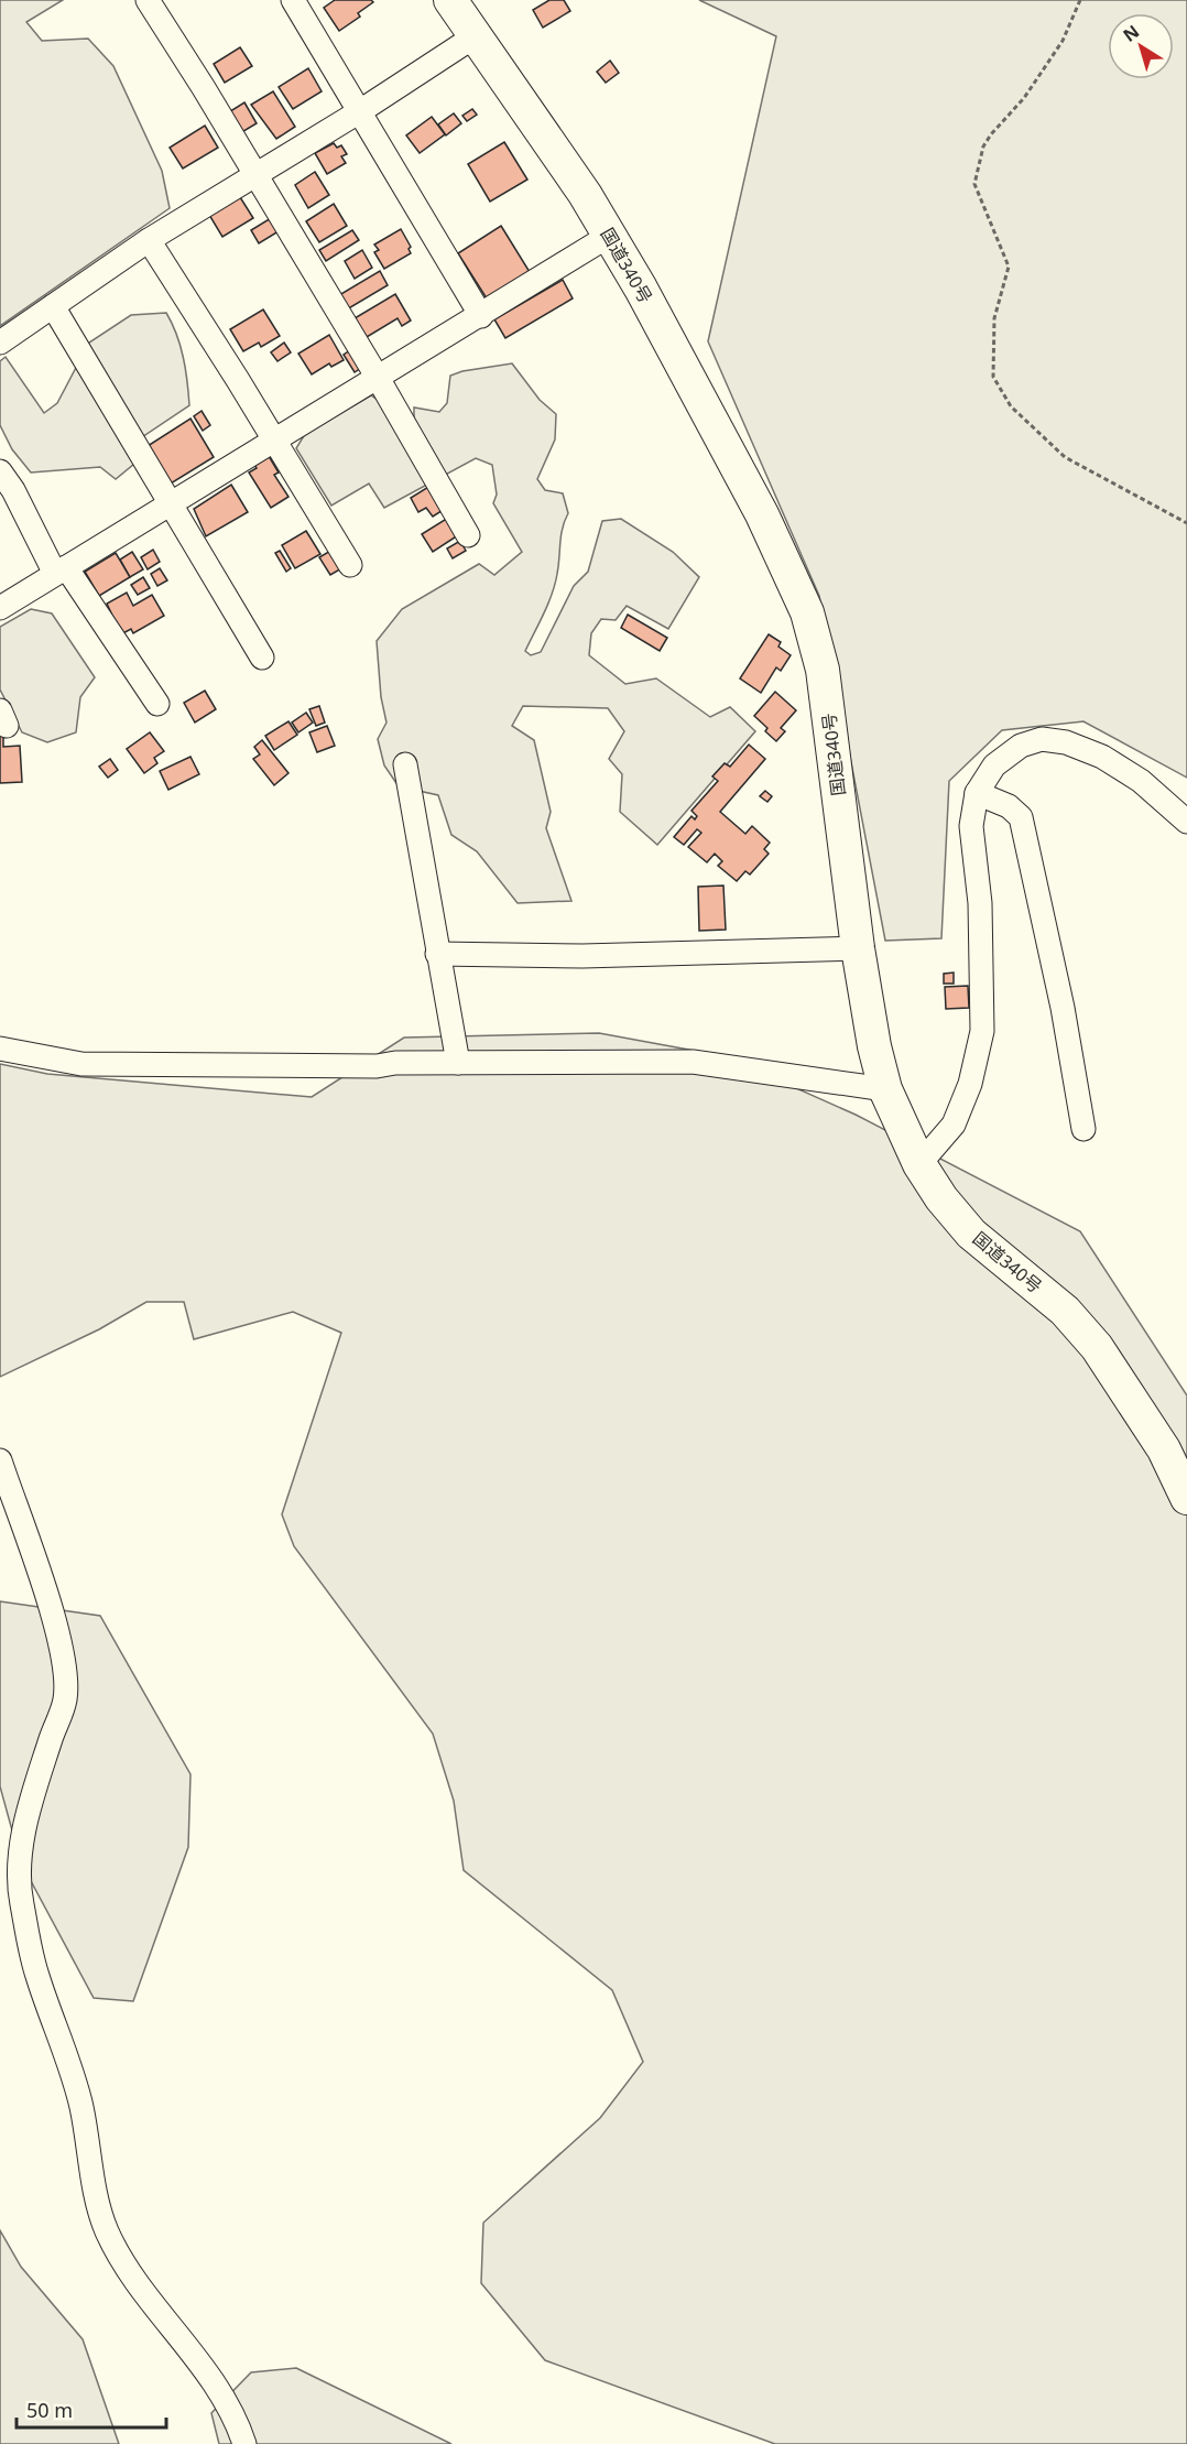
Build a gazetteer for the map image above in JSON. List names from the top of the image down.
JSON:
{
  "streets": {
    "highway": ["国道340号"]
  },
  "scale_bar": "50 m",
  "north": "top left"
}
